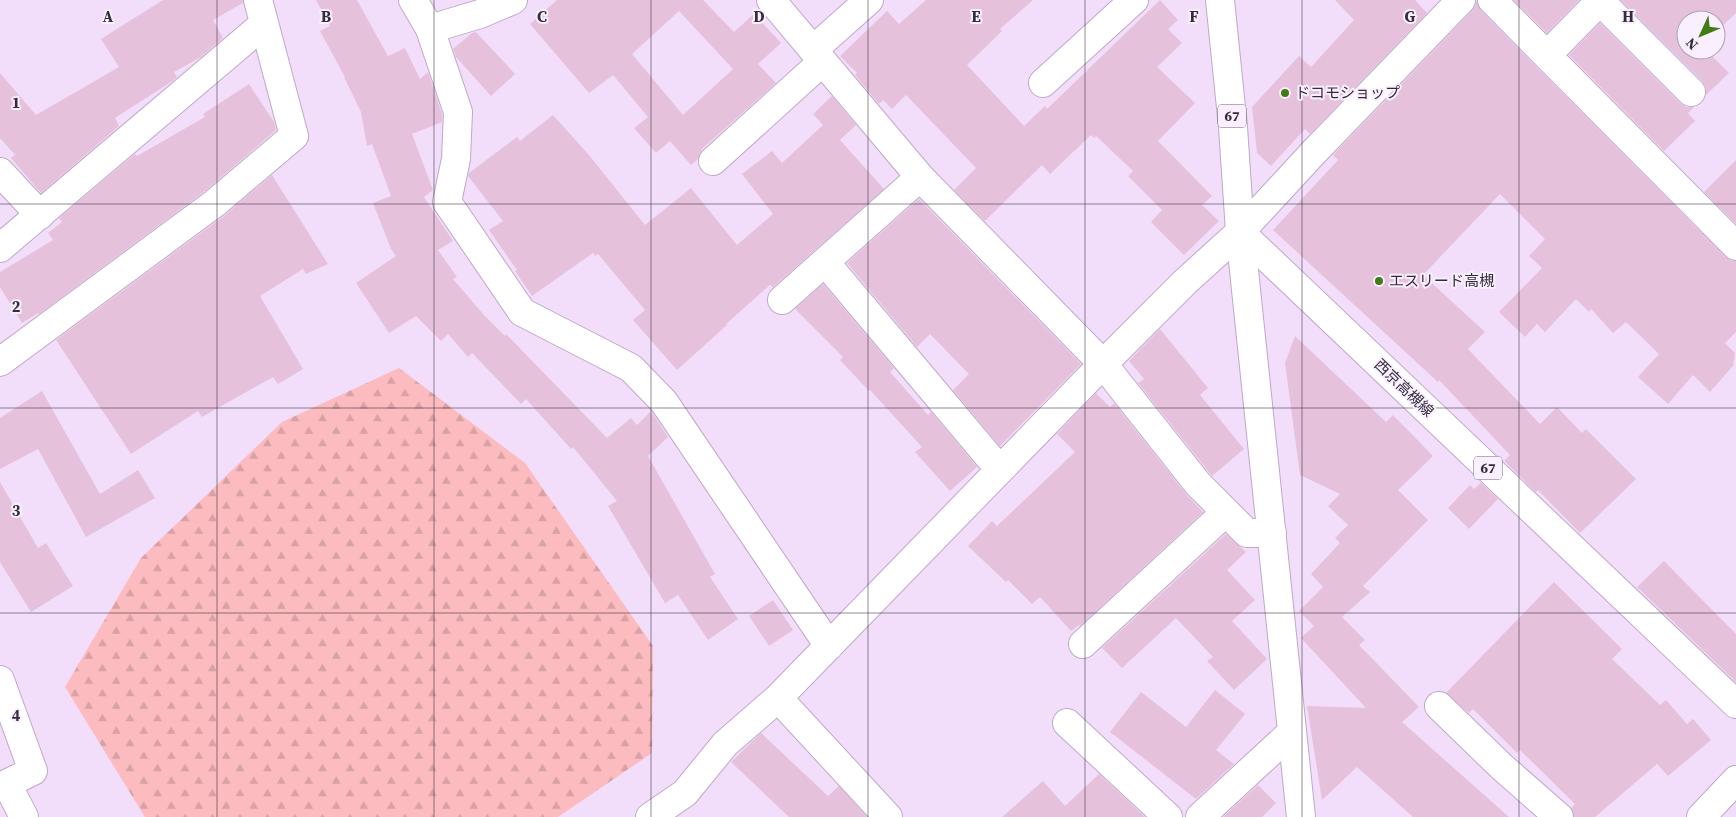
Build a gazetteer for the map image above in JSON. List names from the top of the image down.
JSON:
{
  "streets": {
    "street": ["67", "西京高槻線"]
  },
  "crossings": [
    ["67", "西京高槻線"]
  ],
  "places": ["ドコモショップ", "エスリード高槻"],
  "north": "bottom left",
  "grid": {
    "columns": [
      "A",
      "B",
      "C",
      "D",
      "E",
      "F",
      "G",
      "H"
    ],
    "rows": [
      "1",
      "2",
      "3",
      "4"
    ]
  }
}
